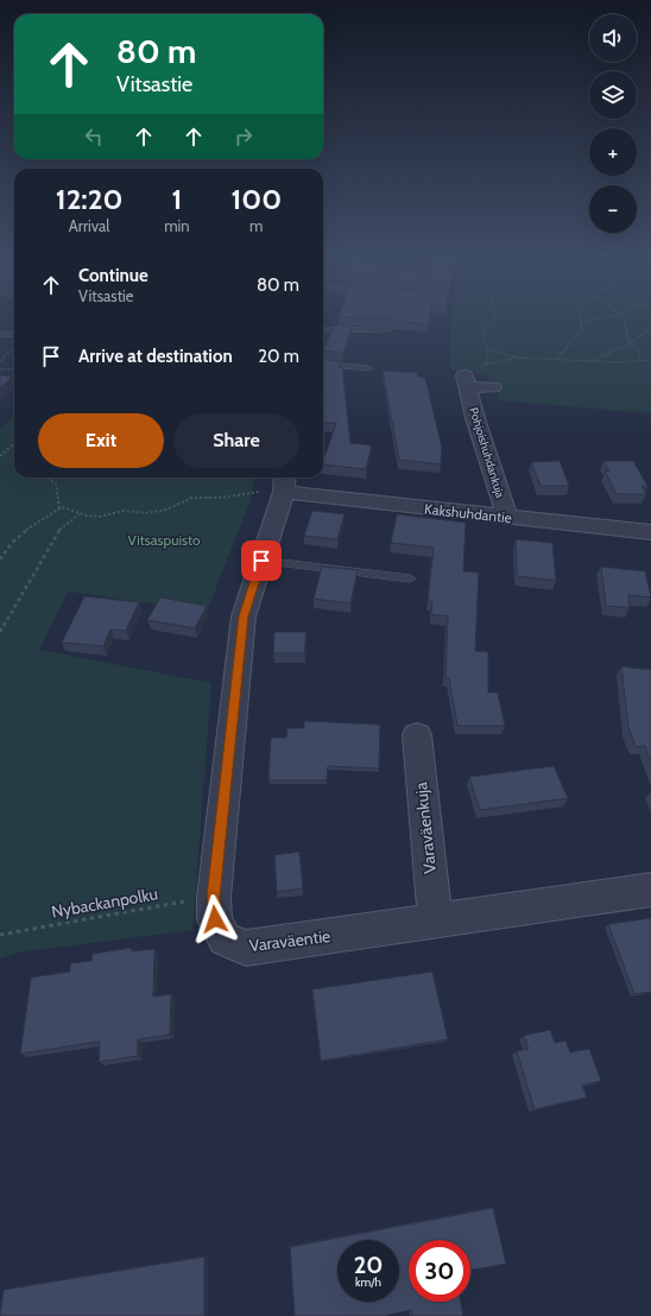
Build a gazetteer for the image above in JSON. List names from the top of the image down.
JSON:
{
  "streets": {
    "street": [
      "Pohjoishuhdankuja",
      "Kakshuhdantie",
      "Varaväenkuja",
      "Varaväentie"
    ],
    "path": ["Nybackanpolku"]
  },
  "crossings": [
    ["Pohjoishuhdankuja", "Kakshuhdantie"],
    ["Kakshuhdantie", "Varaväentie"],
    ["Varaväenkuja", "Varaväentie"],
    ["Nybackanpolku", "Varaväentie"]
  ],
  "parks": ["Vitsaspuisto"],
  "page": {
    "map_buttons": ["+", "−"],
    "turn": ["80 m", "Vitsastie"],
    "eta": [
      "12:20",
      "Arrival",
      "1",
      "min",
      "100",
      "m"
    ],
    "list": [
      {
        "name": "Continue",
        "note": "Vitsastie",
        "value": "80 m"
      },
      {
        "name": "Arrive at destination",
        "value": "20 m"
      }
    ],
    "buttons": ["Exit", "Share"],
    "speed": "20 km/h",
    "limit": "30"
  }
}
